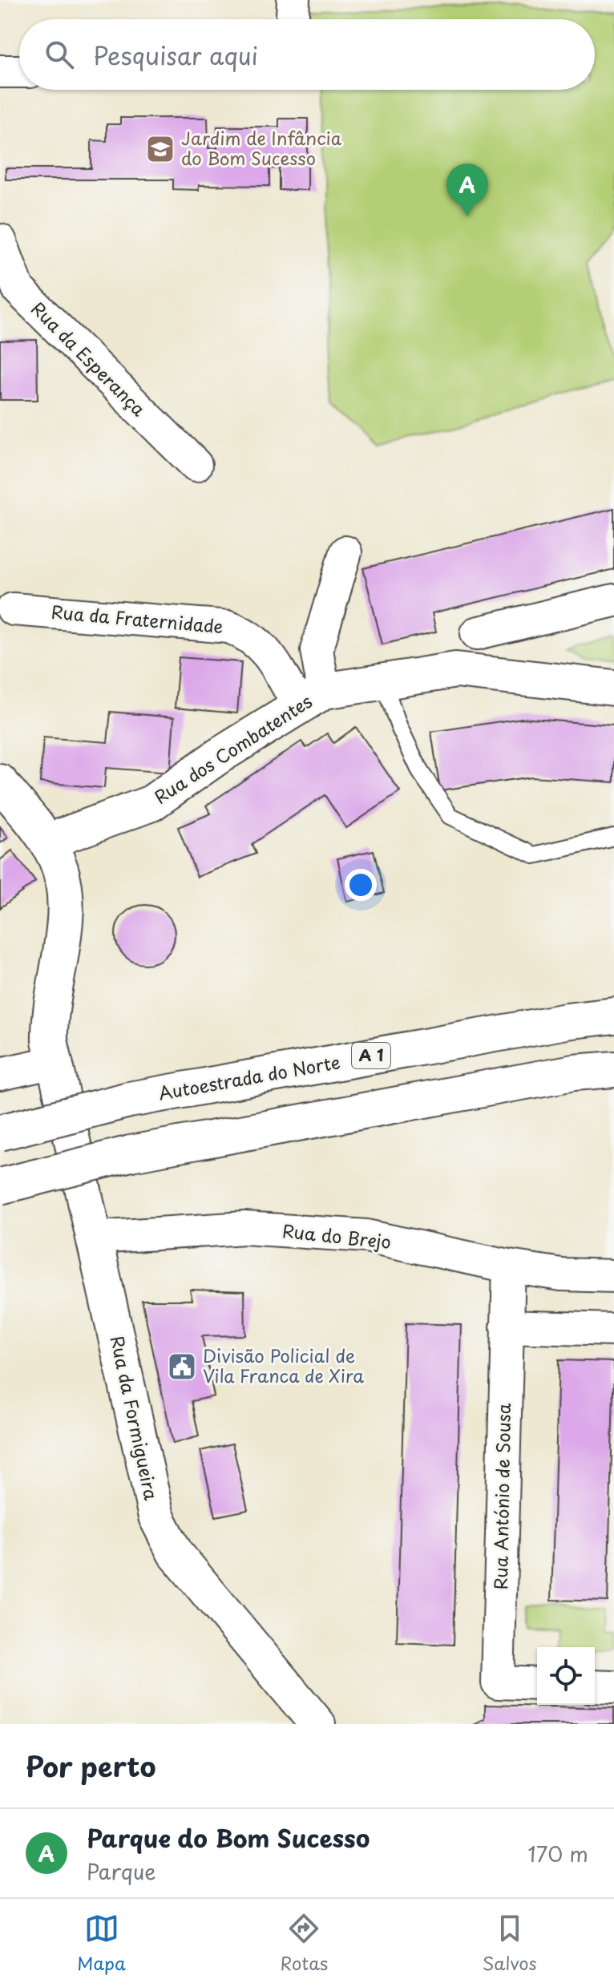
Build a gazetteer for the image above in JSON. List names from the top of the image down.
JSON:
{
  "streets": {
    "main road": [
      "Rua dos Combatentes",
      "A 1",
      "Autoestrada do Norte",
      "Rua da Formigueira"
    ],
    "street": [
      "Rua da Esperança",
      "Rua da Fraternidade",
      "Rua do Brejo",
      "Rua António de Sousa"
    ]
  },
  "crossings": [
    ["Rua da Fraternidade", "Rua dos Combatentes"],
    ["Rua dos Combatentes", "Rua da Formigueira"],
    ["Rua do Brejo", "Rua da Formigueira"],
    ["Rua do Brejo", "Rua António de Sousa"]
  ],
  "places": {
    "school or university": ["Jardim de Infância do Bom Sucesso"],
    "public building": ["Divisão Policial de Vila Franca de Xira"]
  },
  "page": {
    "search": "Pesquisar aqui",
    "pins": "A",
    "heading": "Por perto",
    "list": [
      {
        "mark": "A",
        "name": "Parque do Bom Sucesso",
        "note": "Parque",
        "value": "170 m"
      }
    ],
    "nav": ["Mapa", "Rotas", "Salvos"]
  }
}
